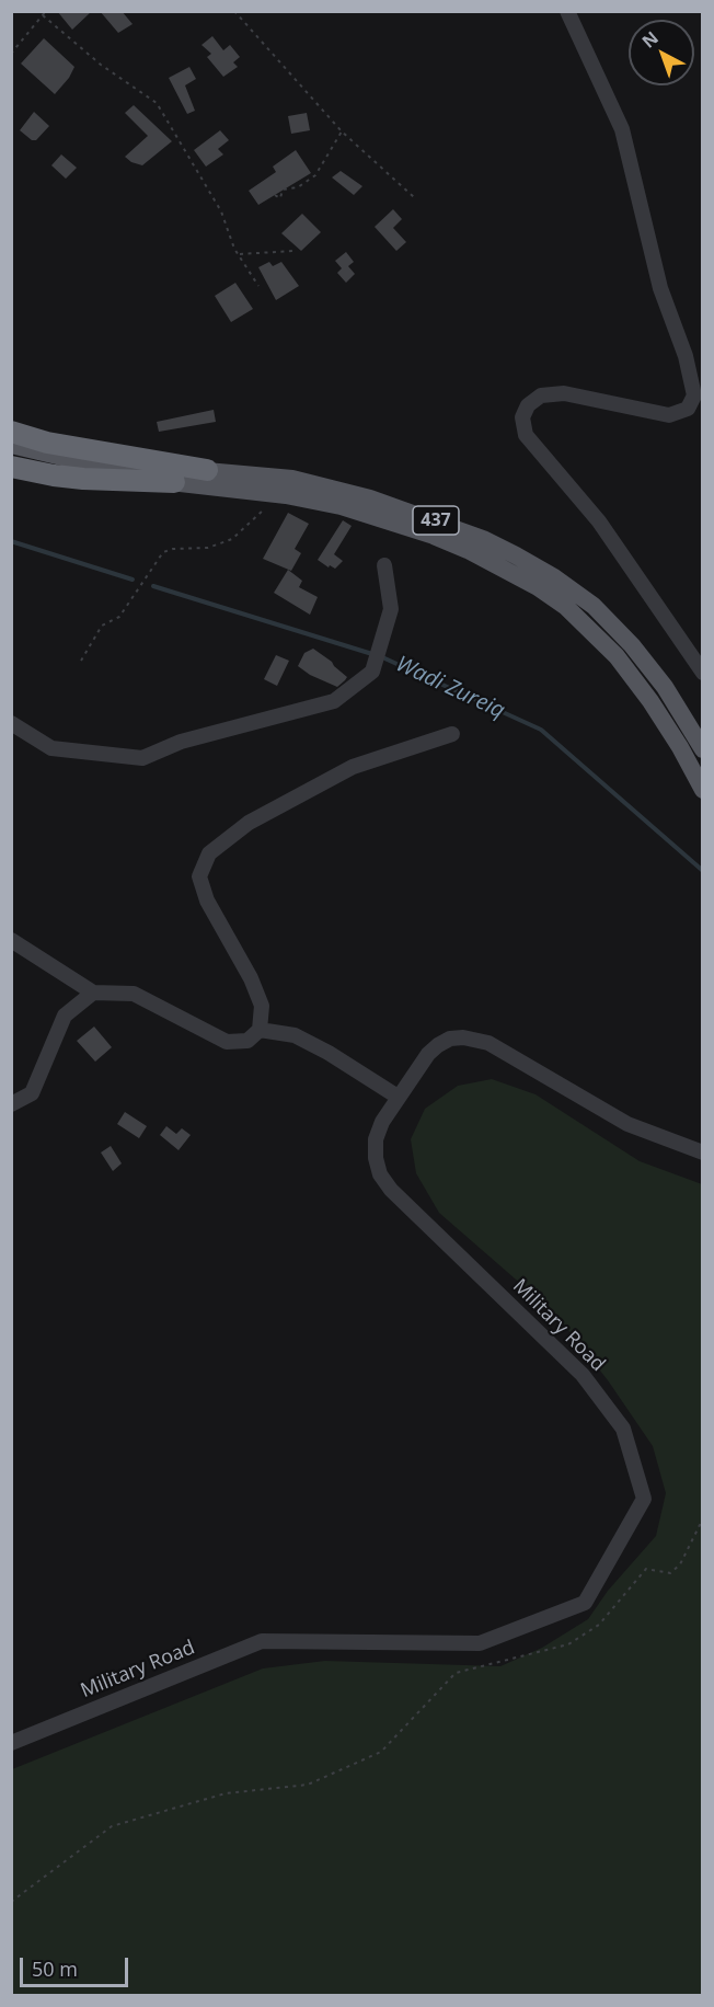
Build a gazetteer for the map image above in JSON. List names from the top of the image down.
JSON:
{
  "streets": {
    "main road": ["437"],
    "street": ["Military Road"]
  },
  "water": ["Wadi Zureiq"],
  "scale_bar": "50 m",
  "north": "top left"
}
